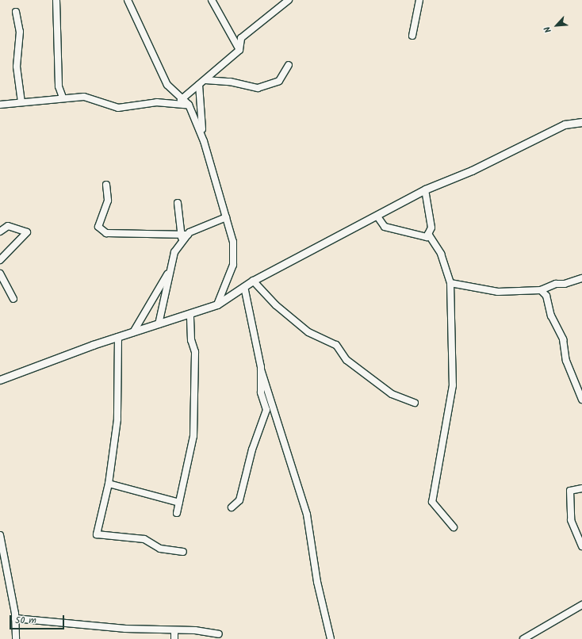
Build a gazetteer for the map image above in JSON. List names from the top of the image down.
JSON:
{
  "scale_bar": "50 m",
  "north": "bottom left"
}
